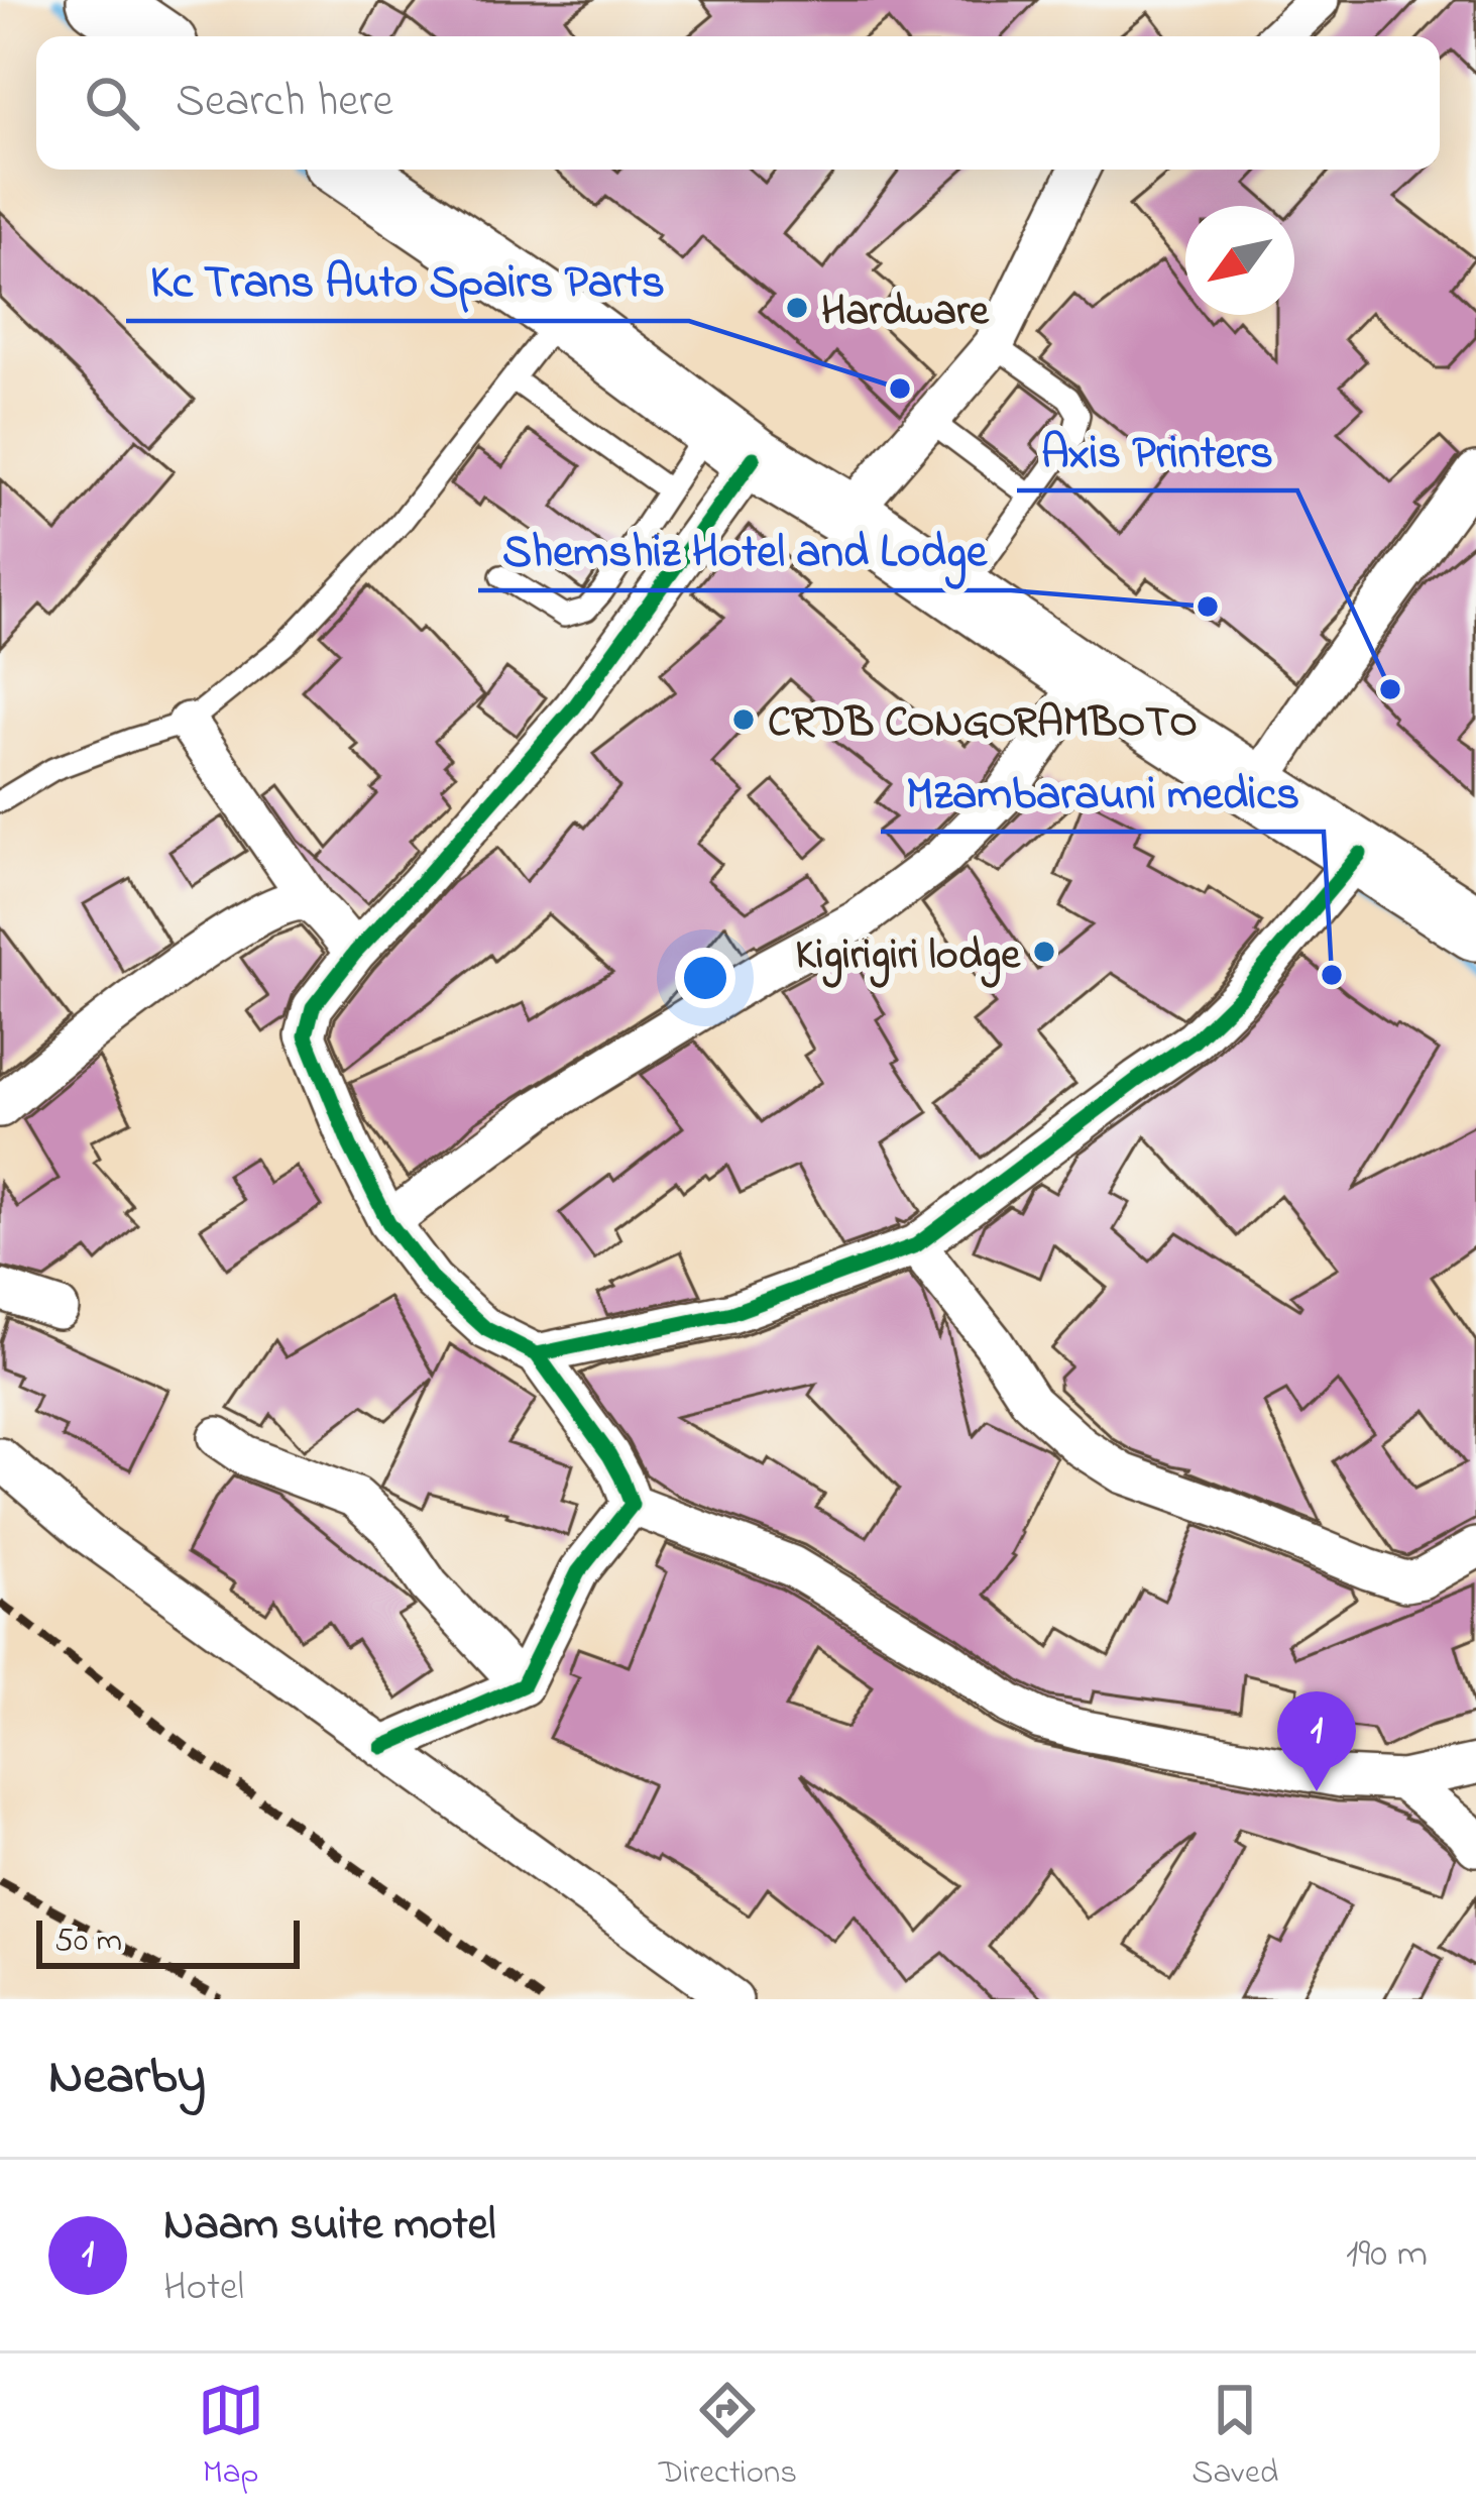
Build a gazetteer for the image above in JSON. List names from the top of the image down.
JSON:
{
  "places": [
    "Hardware",
    "Kc Trans Auto Spairs Parts",
    "Shemshiz Hotel and Lodge",
    "Axis Printers",
    "CRDB CONGORAMBOTO",
    "Kigirigiri lodge",
    "Mzambarauni medics"
  ],
  "scale_bar": "50 m",
  "north": "bottom left",
  "page": {
    "search": "Search here",
    "pins": "1",
    "scale": "50 m",
    "heading": "Nearby",
    "list": [
      {
        "mark": "1",
        "name": "Naam suite motel",
        "note": "Hotel",
        "value": "190 m"
      }
    ],
    "nav": ["Map", "Directions", "Saved"]
  }
}
